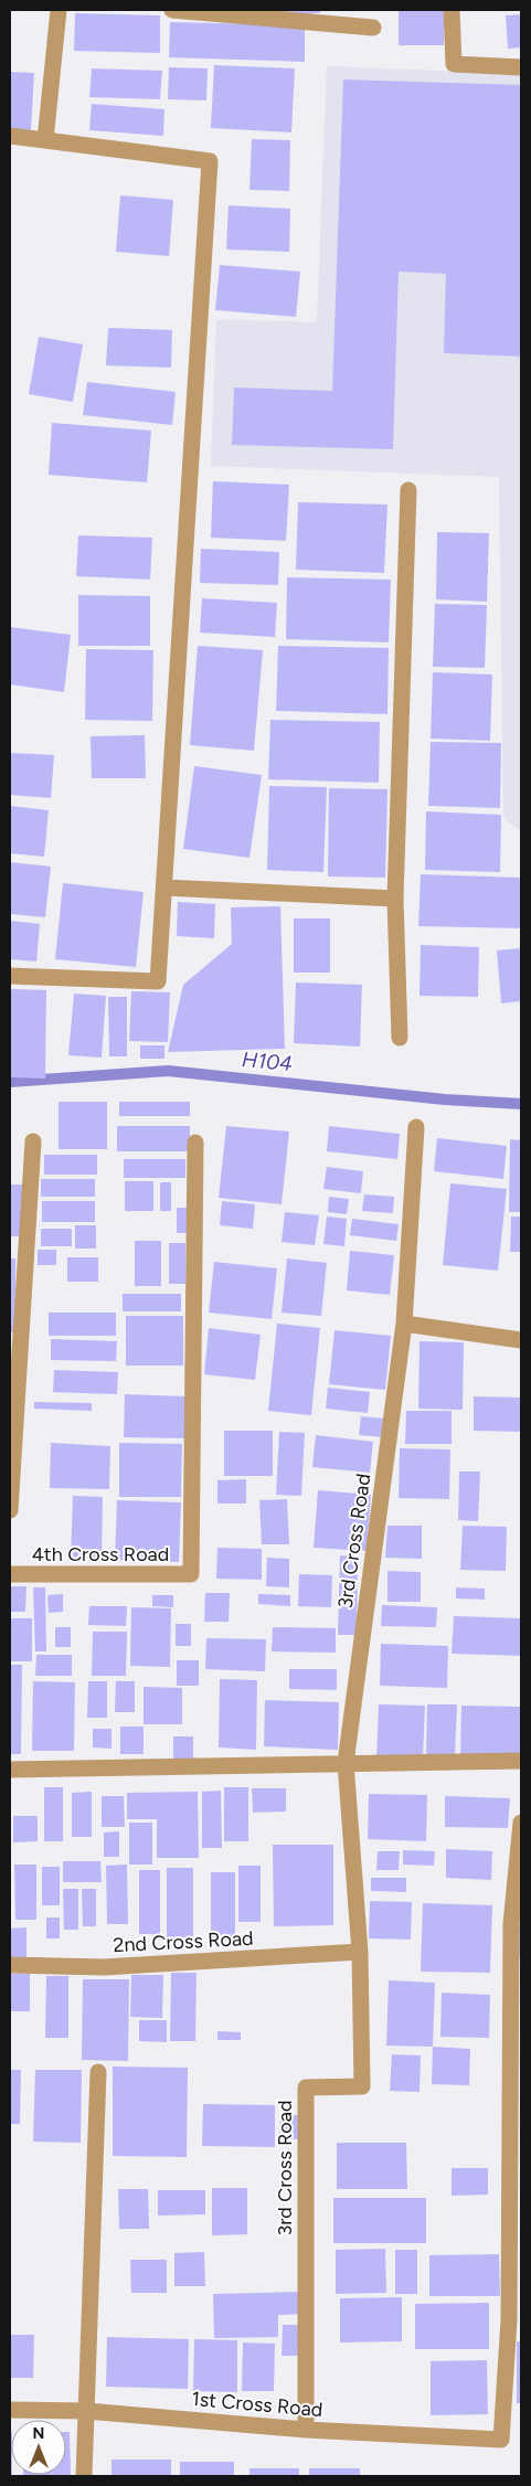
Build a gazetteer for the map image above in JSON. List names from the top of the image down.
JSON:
{
  "streets": {
    "street": [
      "3rd Cross Road",
      "4th Cross Road",
      "2nd Cross Road",
      "1st Cross Road"
    ]
  },
  "crossings": [
    ["3rd Cross Road", "2nd Cross Road"],
    ["3rd Cross Road", "1st Cross Road"]
  ],
  "water": ["H104"],
  "north": "top"
}
